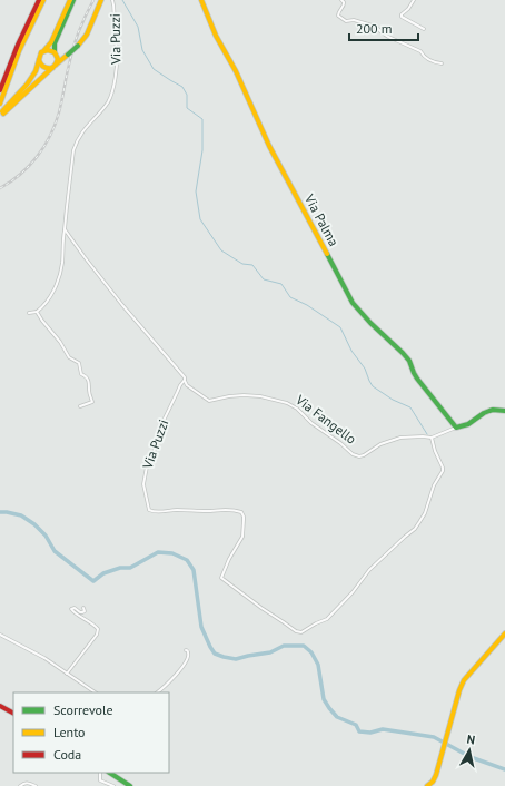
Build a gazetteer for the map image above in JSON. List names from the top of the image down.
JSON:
{
  "streets": {
    "main road": ["Via Palma", "Via Fangello"],
    "street": ["Via Puzzi"]
  },
  "crossings": [
    ["Via Puzzi", "Via Fangello"],
    ["Via Palma", "Via Fangello"]
  ],
  "legend": ["Scorrevole", "Lento", "Coda"],
  "scale_bar": "200 m",
  "north": "top"
}
